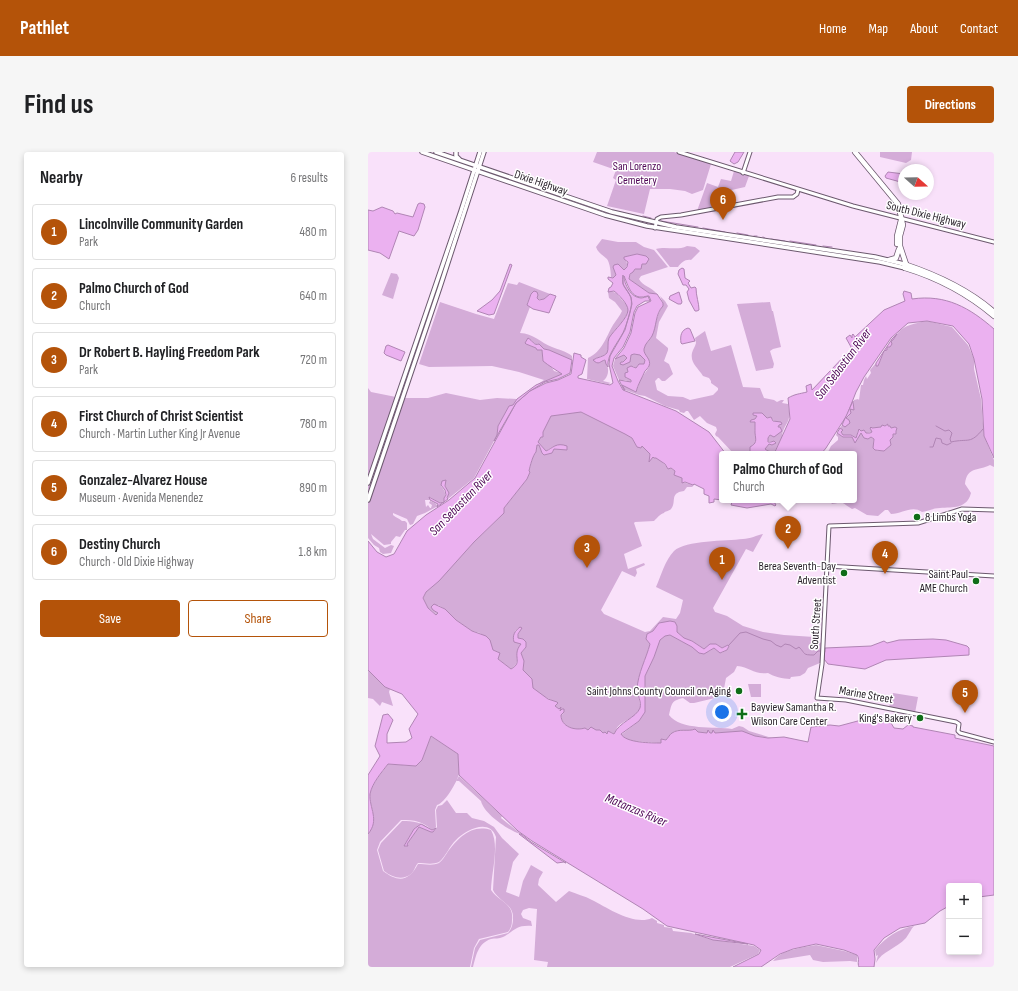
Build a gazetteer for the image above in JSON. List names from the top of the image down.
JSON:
{
  "streets": {
    "main road": ["Dixie Highway"],
    "street": ["South Dixie Highway", "South Street", "Marine Street"]
  },
  "crossings": [
    ["South Street", "Marine Street"]
  ],
  "water": ["San Sebastian River", "Matanzas River"],
  "parks": ["San Lorenzo Cemetery"],
  "places": {
    "other": [
      "8 Limbs Yoga",
      "Berea Seventh-Day Adventist",
      "Saint Paul AME Church",
      "Saint Johns County Council on Aging",
      "King's Bakery"
    ],
    "health": ["Bayview Samantha R. Wilson Care Center"]
  },
  "north": "right",
  "page": {
    "header": "Pathlet",
    "nav": [
      "Home",
      "Map",
      "About",
      "Contact"
    ],
    "buttons": [
      "Directions",
      ["Save", "Share"]
    ],
    "title": "Find us",
    "heading": ["Nearby", "6 results"],
    "pins": [
      "6",
      "2",
      "3",
      "4",
      "1",
      "5"
    ],
    "list": [
      {
        "mark": "1",
        "name": "Lincolnville Community Garden",
        "note": "Park",
        "value": "480 m"
      },
      {
        "mark": "2",
        "name": "Palmo Church of God",
        "note": "Church",
        "value": "640 m"
      },
      {
        "mark": "3",
        "name": "Dr Robert B. Hayling Freedom Park",
        "note": "Park",
        "value": "720 m"
      },
      {
        "mark": "4",
        "name": "First Church of Christ Scientist",
        "note": "Church · Martin Luther King Jr Avenue",
        "value": "780 m"
      },
      {
        "mark": "5",
        "name": "Gonzalez-Alvarez House",
        "note": "Museum · Avenida Menendez",
        "value": "890 m"
      },
      {
        "mark": "6",
        "name": "Destiny Church",
        "note": "Church · Old Dixie Highway",
        "value": "1.8 km"
      }
    ],
    "popup": ["Palmo Church of God", "Church"],
    "map_buttons": ["+", "−"]
  }
}
